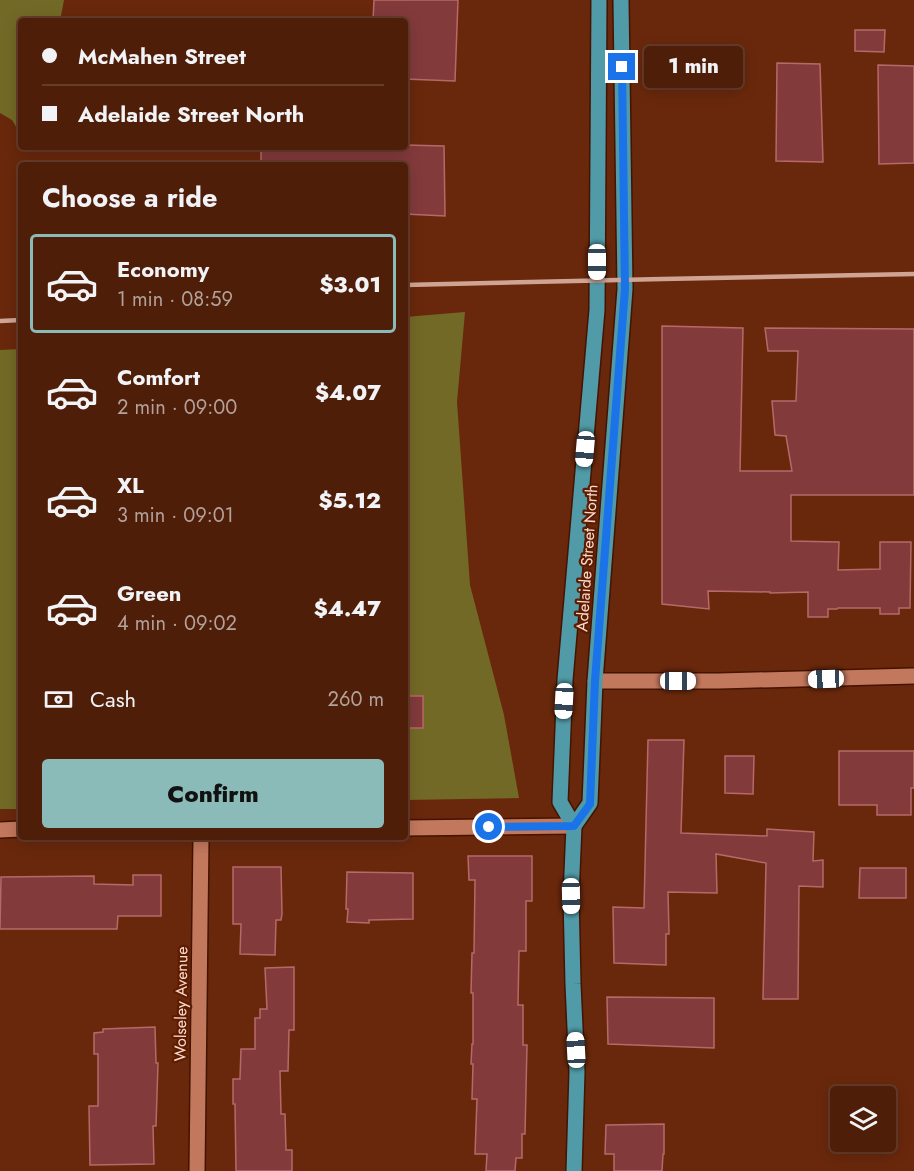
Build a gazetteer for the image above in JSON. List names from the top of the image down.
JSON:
{
  "streets": {
    "main road": ["Adelaide Street North"],
    "street": ["Wolseley Avenue"]
  },
  "page": {
    "banner": ["McMahen Street", "Adelaide Street North"],
    "bubble": "1 min",
    "heading": "Choose a ride",
    "list": [
      {
        "name": "Economy",
        "note": "1 min · 08:59",
        "value": "$3.01"
      },
      {
        "name": "Comfort",
        "note": "2 min · 09:00",
        "value": "$4.07"
      },
      {
        "name": "XL",
        "note": "3 min · 09:01",
        "value": "$5.12"
      },
      {
        "name": "Green",
        "note": "4 min · 09:02",
        "value": "$4.47"
      }
    ],
    "pay": ["Cash", "260 m"],
    "buttons": "Confirm"
  }
}
